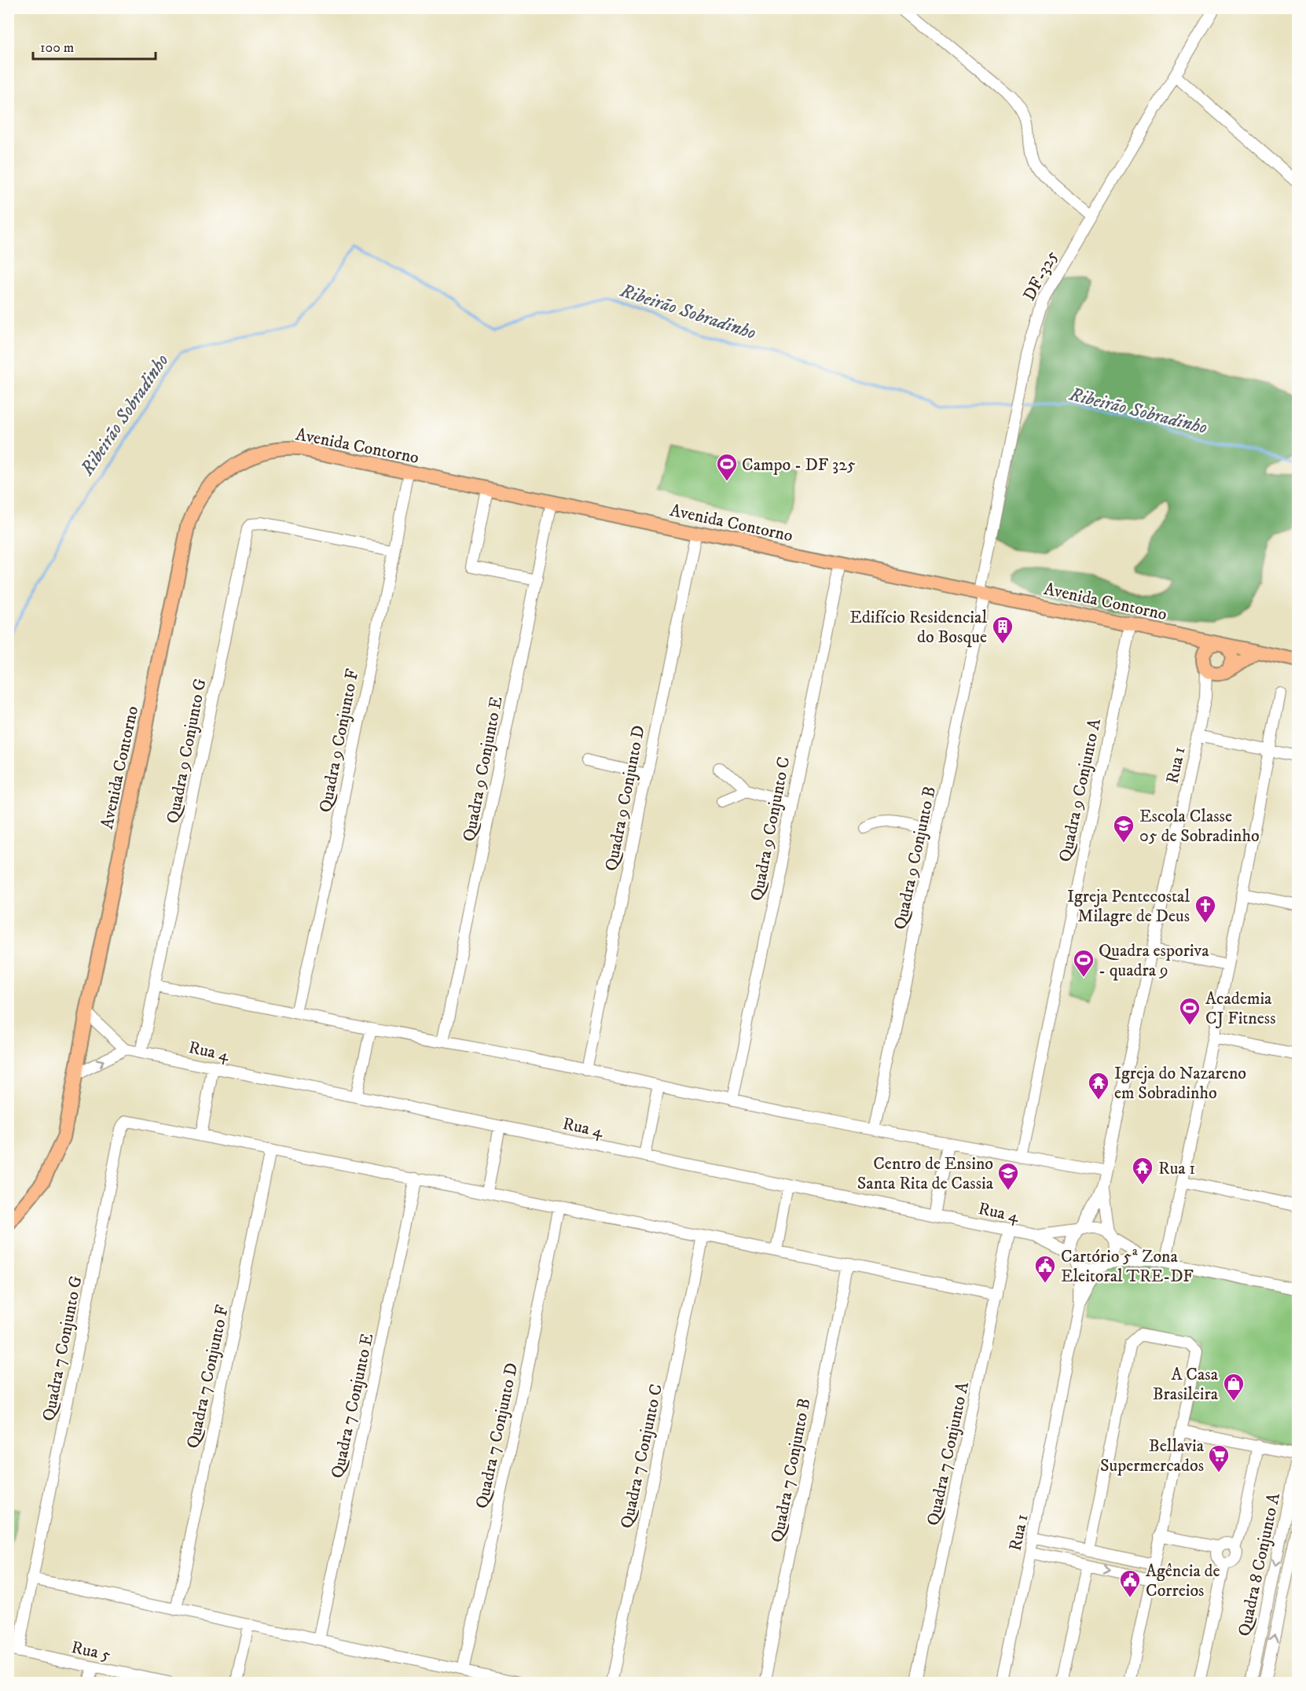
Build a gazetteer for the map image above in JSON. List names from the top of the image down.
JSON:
{
  "streets": {
    "main road": ["Avenida Contorno"],
    "street": [
      "DF-325",
      "Quadra 9 Conjunto F",
      "Quadra 9 Conjunto G",
      "Rua 1",
      "Quadra 9 Conjunto E",
      "Quadra 9 Conjunto A",
      "Quadra 9 Conjunto D",
      "Quadra 9 Conjunto C",
      "Quadra 9 Conjunto B",
      "Rua 4",
      "Quadra 7 Conjunto G",
      "Quadra 7 Conjunto F",
      "Quadra 7 Conjunto E",
      "Quadra 7 Conjunto D",
      "Quadra 7 Conjunto A",
      "Quadra 7 Conjunto C",
      "Quadra 7 Conjunto B",
      "Quadra 8 Conjunto A",
      "Rua 5"
    ]
  },
  "crossings": [
    ["DF-325", "Avenida Contorno"],
    ["DF-325", "Quadra 9 Conjunto B"],
    ["Avenida Contorno", "Quadra 9 Conjunto F"],
    ["Avenida Contorno", "Rua 1"],
    ["Avenida Contorno", "Quadra 9 Conjunto E"],
    ["Avenida Contorno", "Quadra 9 Conjunto A"],
    ["Avenida Contorno", "Quadra 9 Conjunto D"],
    ["Avenida Contorno", "Quadra 9 Conjunto C"],
    ["Avenida Contorno", "Quadra 9 Conjunto B"],
    ["Quadra 9 Conjunto F", "Quadra 9 Conjunto G"],
    ["Quadra 9 Conjunto G", "Rua 4"],
    ["Rua 4", "Quadra 7 Conjunto A"],
    ["Quadra 7 Conjunto G", "Rua 5"]
  ],
  "water": ["Ribeirão Sobradinho"],
  "places": {
    "sports": ["Campo - DF 325", "Quadra esporiva - quadra 9", "Academia CJ Fitness"],
    "building": ["Edifício Residencial do Bosque"],
    "school or university": ["Escola Classe 05 de Sobradinho", "Centro de Ensino Santa Rita de Cassia"],
    "church": ["Igreja Pentecostal Milagre de Deus"],
    "temple": ["Igreja do Nazareno em Sobradinho", "Rua 1"],
    "public building": ["Cartório 5ª Zona Eleitoral TRE-DF", "Agência de Correios"],
    "shop": ["A Casa Brasileira"],
    "supermarket": ["Bellavia Supermercados"]
  },
  "scale_bar": "100 m"
}
